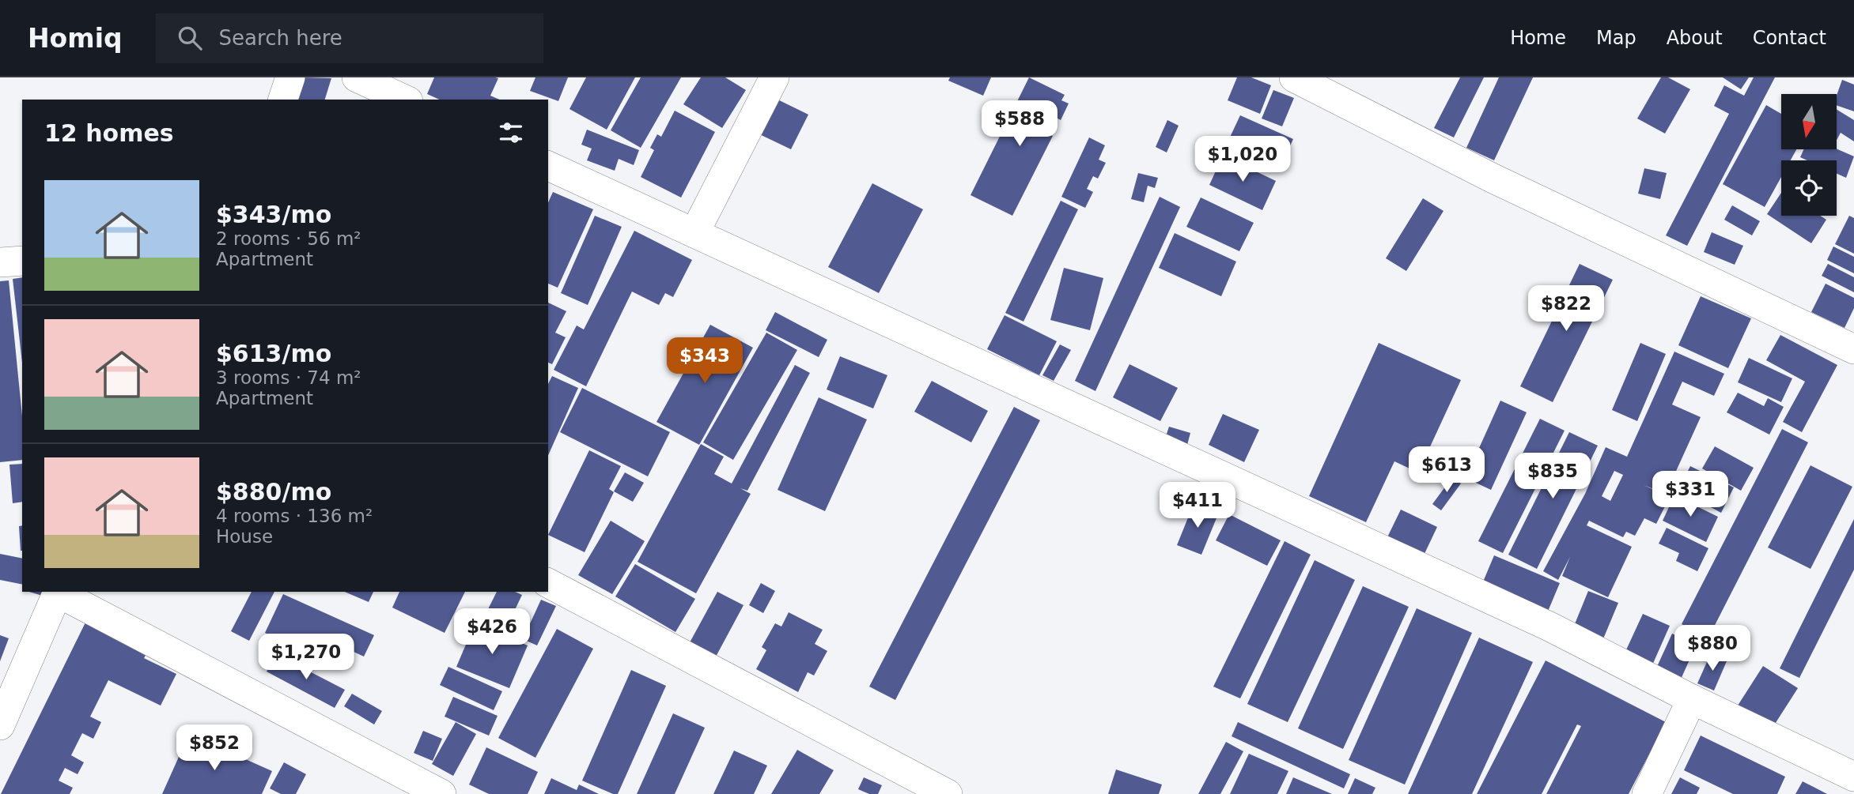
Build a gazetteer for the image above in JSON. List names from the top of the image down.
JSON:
{
  "north": "bottom",
  "page": {
    "header": "Homiq",
    "search": "Search here",
    "nav": [
      "Home",
      "Map",
      "About",
      "Contact"
    ],
    "heading": "12 homes",
    "price": [
      "$588",
      "$1,020",
      "$822",
      "$343",
      "$613",
      "$835",
      "$331",
      "$411",
      "$426",
      "$880",
      "$1,270",
      "$852"
    ],
    "list": [
      {
        "name": "$343/mo",
        "note": "2 rooms · 56 m² · Apartment"
      },
      {
        "name": "$613/mo",
        "note": "3 rooms · 74 m² · Apartment"
      },
      {
        "name": "$880/mo",
        "note": "4 rooms · 136 m² · House"
      }
    ]
  }
}
